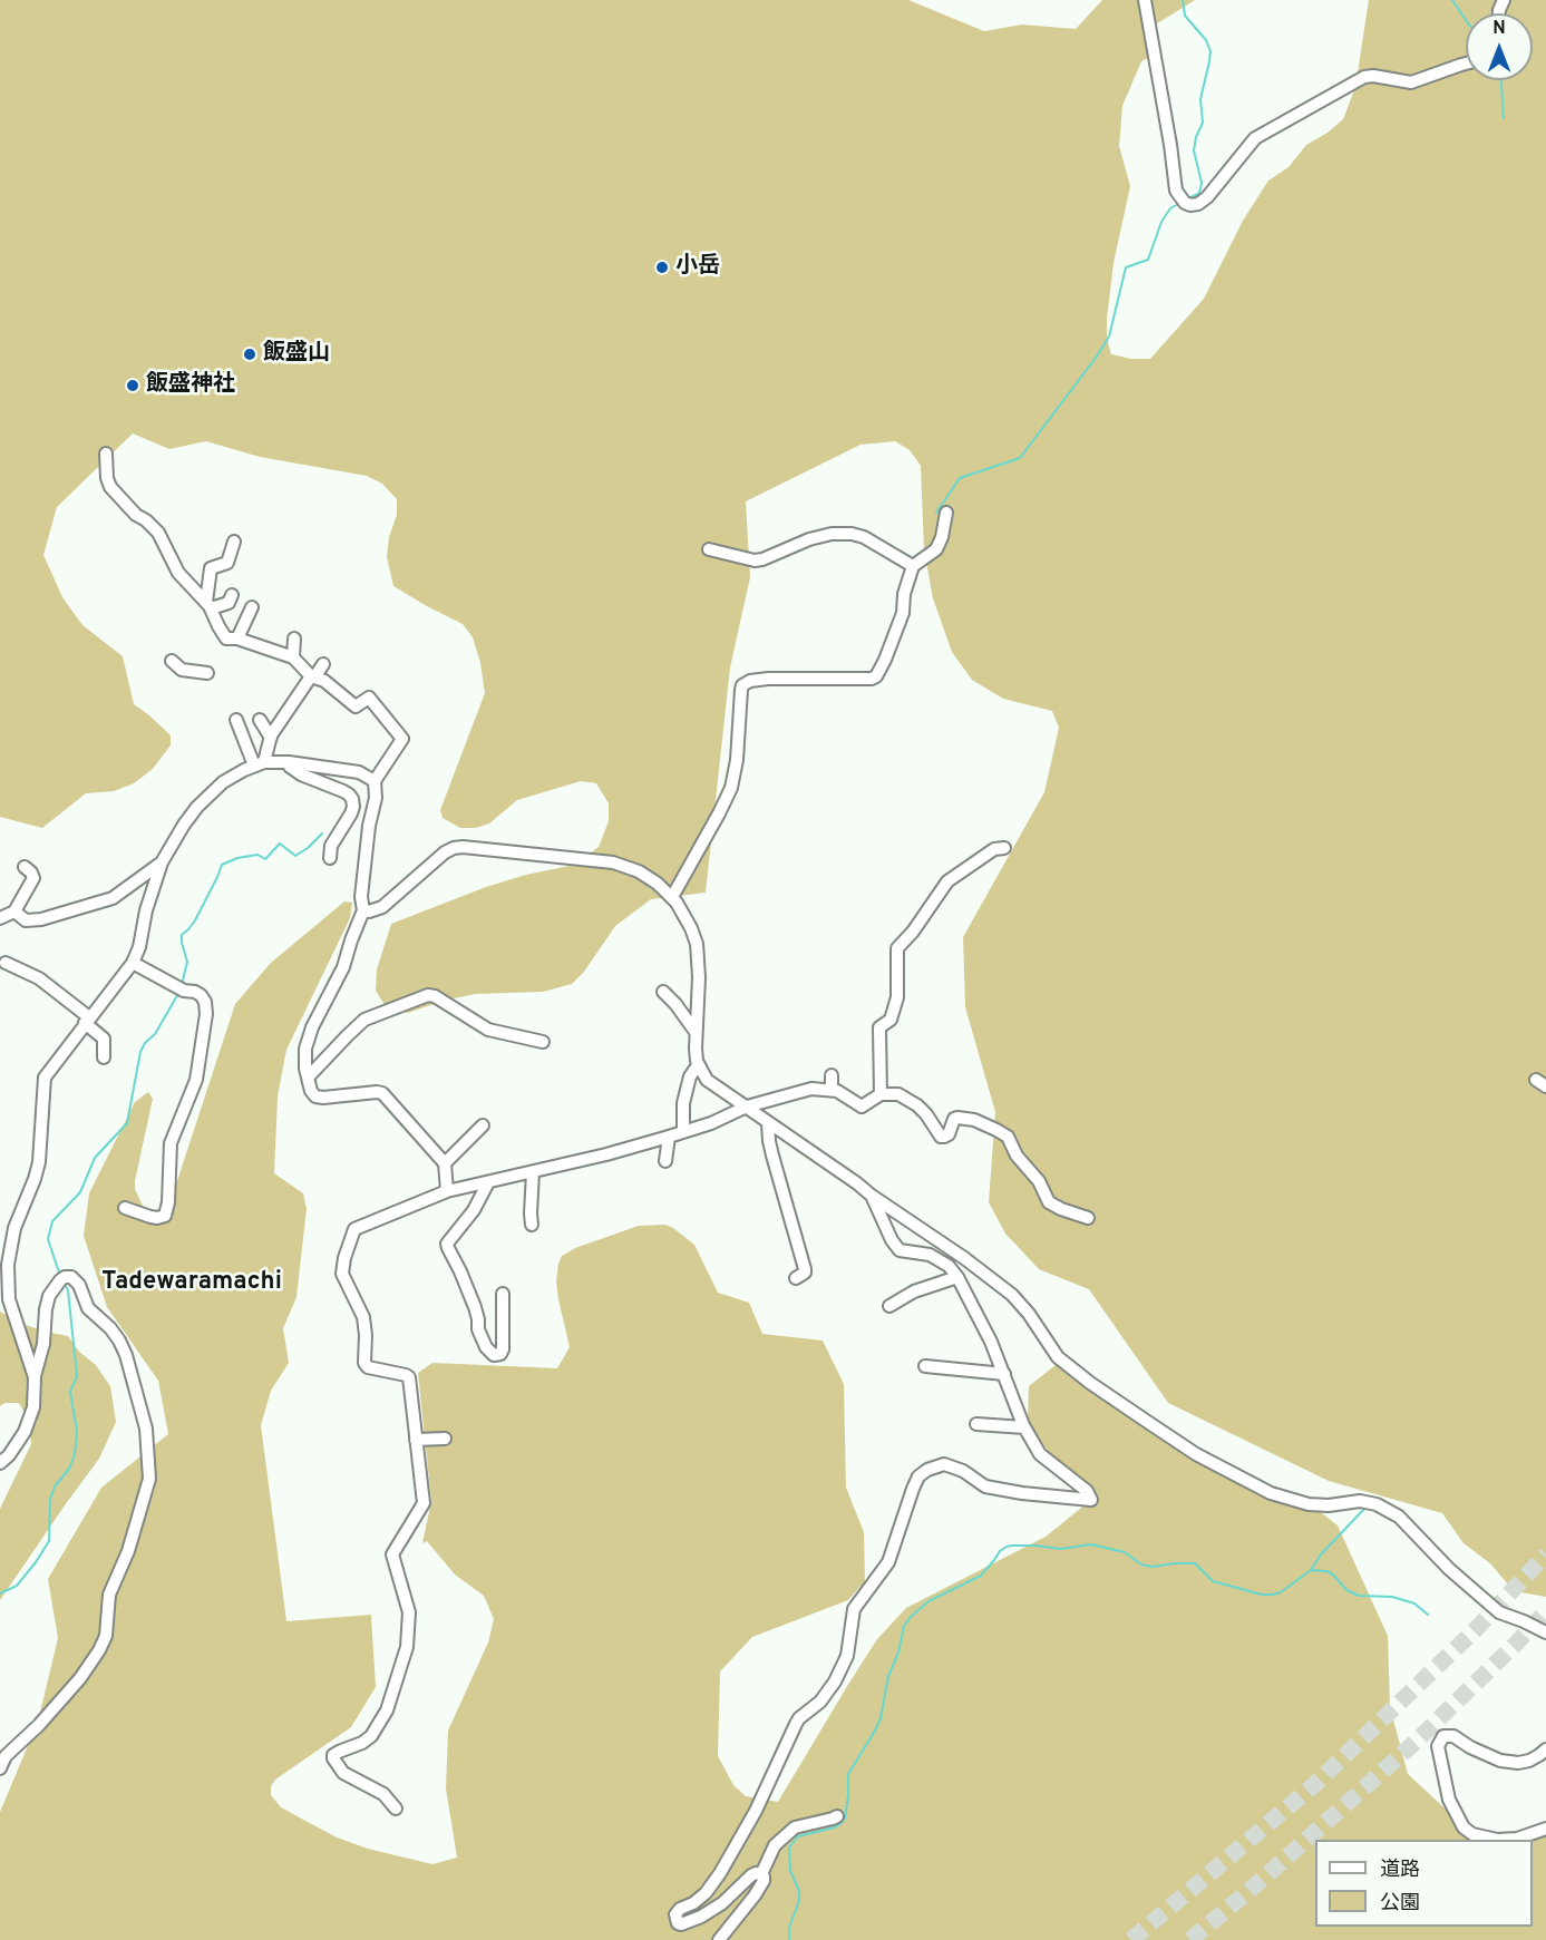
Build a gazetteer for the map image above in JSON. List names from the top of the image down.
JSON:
{
  "districts": ["Tadewaramachi"],
  "places": ["小岳", "飯盛山", "飯盛神社"],
  "legend": ["道路", "公園"],
  "north": "top"
}
